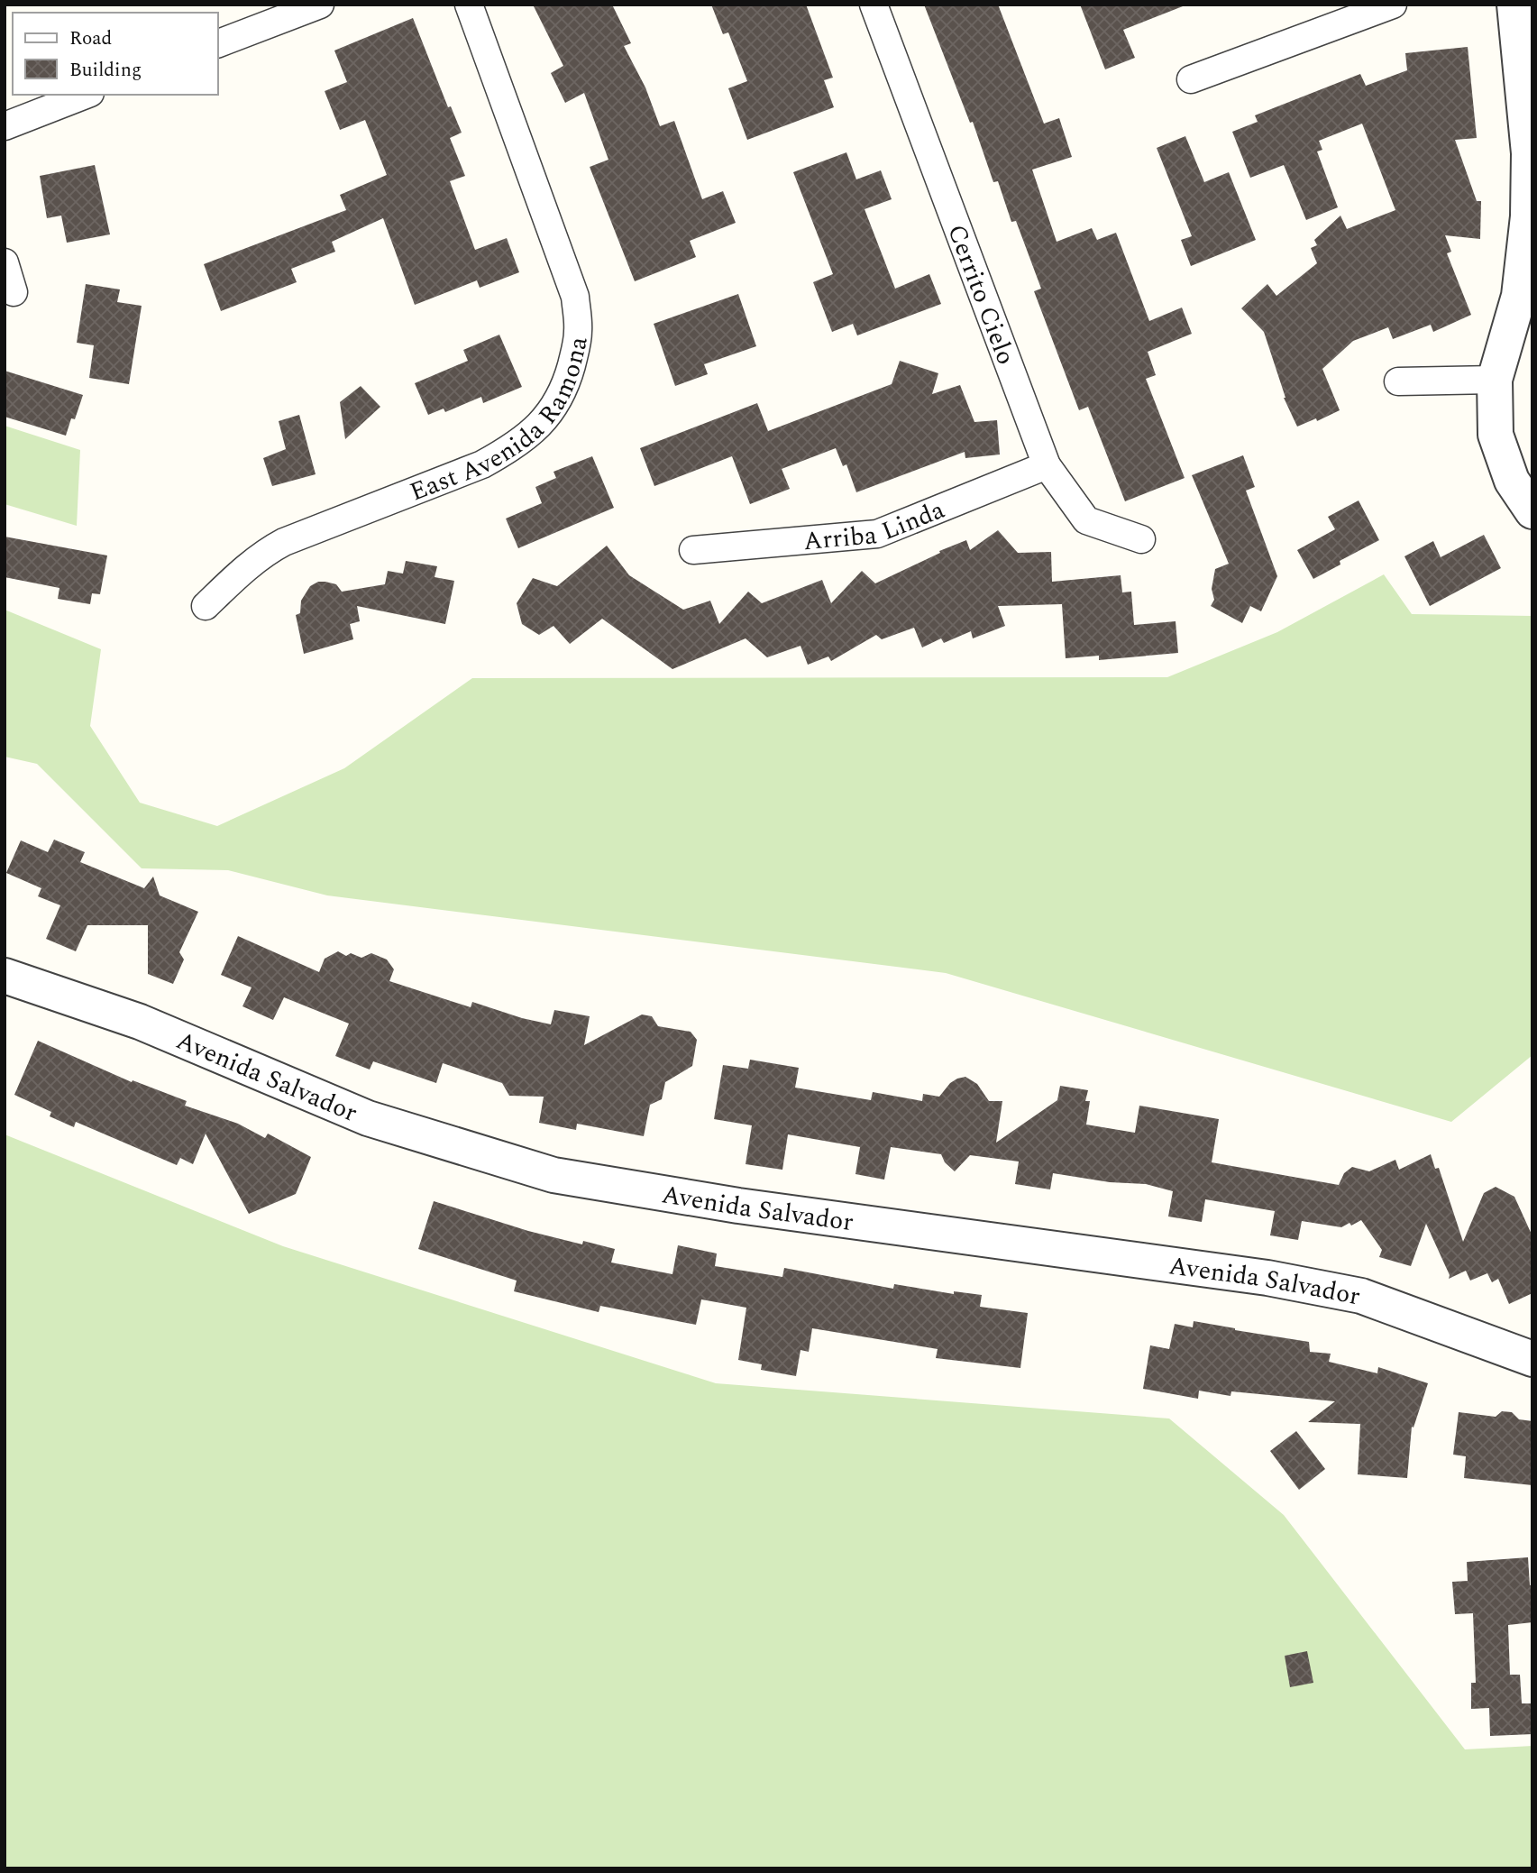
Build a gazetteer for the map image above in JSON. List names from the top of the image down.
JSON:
{
  "streets": {
    "street": [
      "Cerrito Cielo",
      "East Avenida Ramona",
      "Arriba Linda",
      "Avenida Salvador"
    ]
  },
  "crossings": [
    ["Cerrito Cielo", "Arriba Linda"]
  ],
  "legend": ["Road", "Building"]
}
